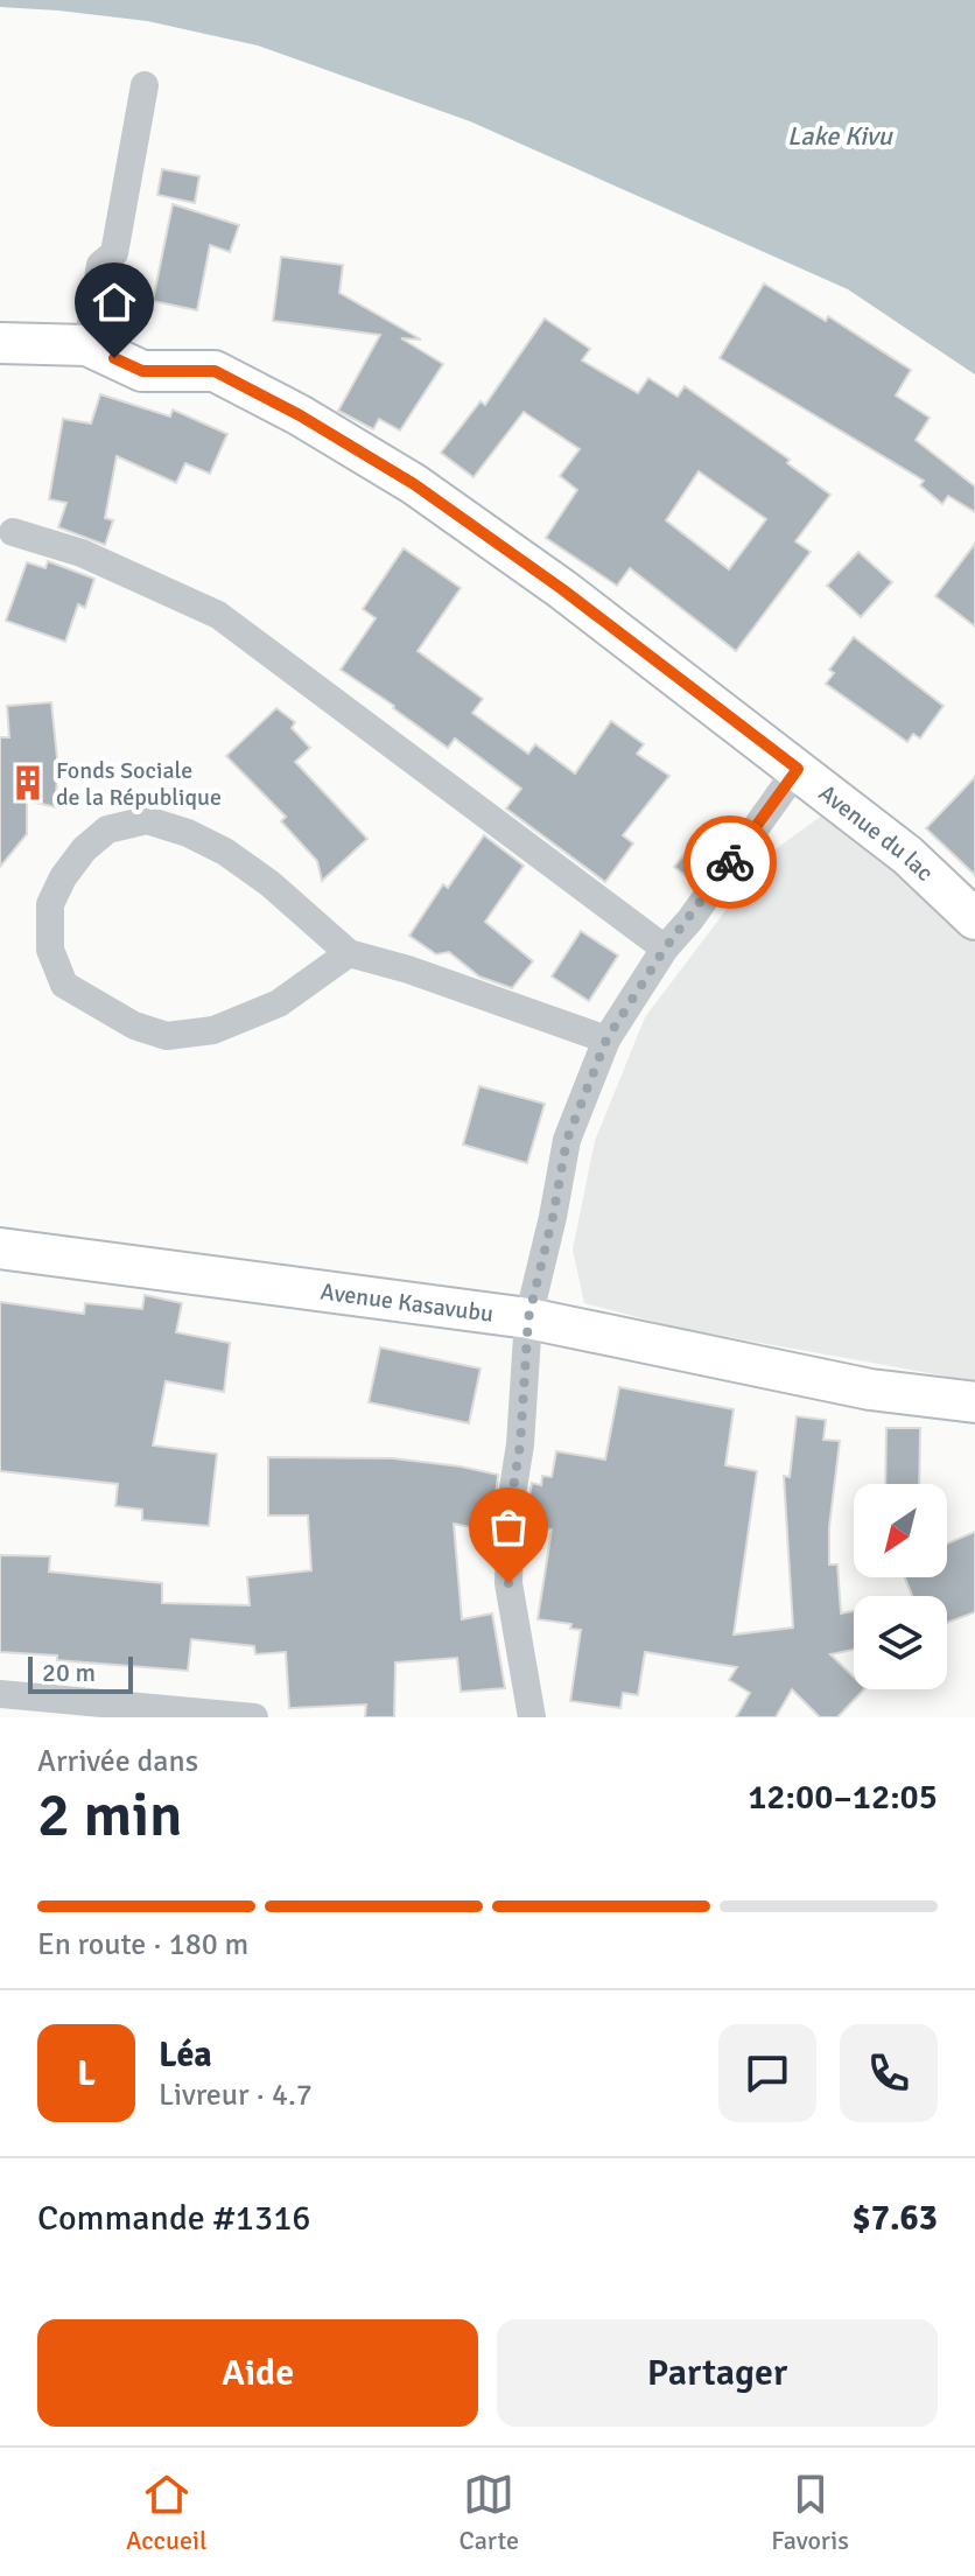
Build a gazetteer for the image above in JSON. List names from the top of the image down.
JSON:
{
  "streets": {
    "street": ["Avenue du lac", "Avenue Kasavubu"]
  },
  "water": ["Lake Kivu"],
  "places": {
    "building": ["Fonds Sociale de la République"]
  },
  "scale_bar": "20 m",
  "north": "bottom left",
  "page": {
    "scale": "20 m",
    "heading": ["2 min", "Arrivée dans", "12:00–12:05"],
    "panel": [
      "Léa",
      "Livreur · 4.7",
      "Commande #1316",
      "$7.63"
    ],
    "bar": "En route · 180 m",
    "round": "L",
    "buttons": ["Aide", "Partager"],
    "tabs": ["Accueil", "Carte", "Favoris"]
  }
}
